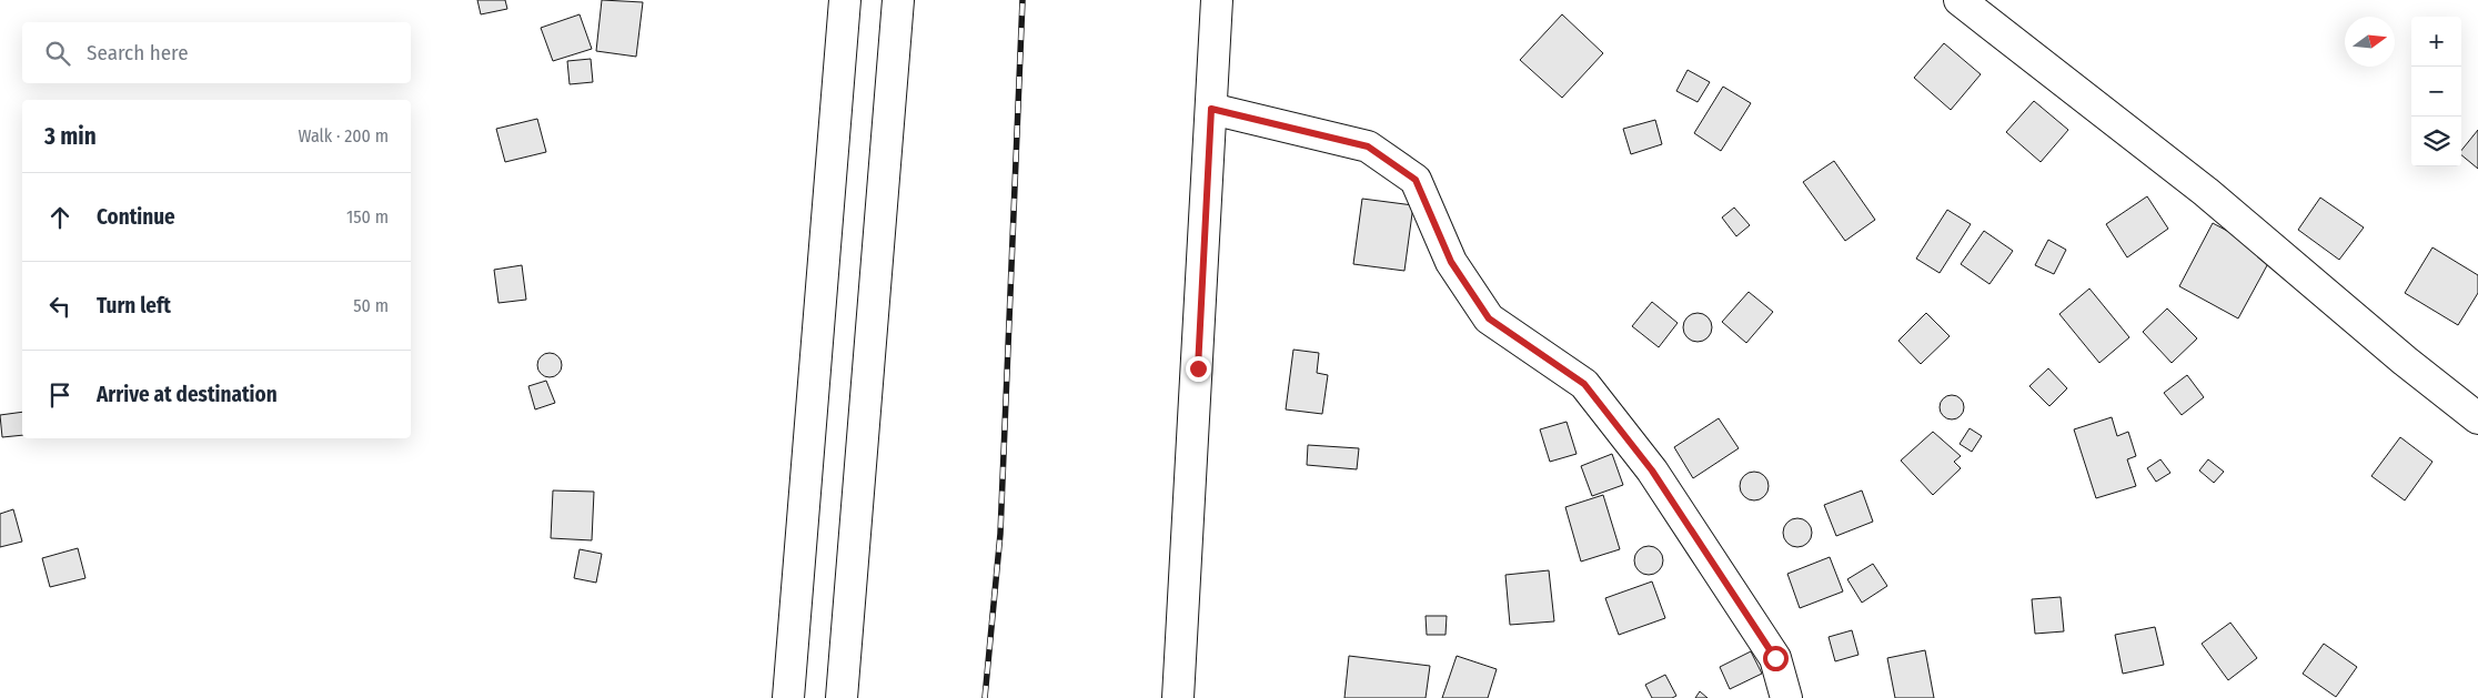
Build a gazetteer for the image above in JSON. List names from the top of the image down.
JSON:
{
  "north": "right",
  "page": {
    "map_buttons": ["+", "−"],
    "search": "Search here",
    "heading": ["3 min", "Walk · 200 m"],
    "list": [
      ["Continue", "150 m"],
      ["Turn left", "50 m"],
      "Arrive at destination"
    ]
  }
}
